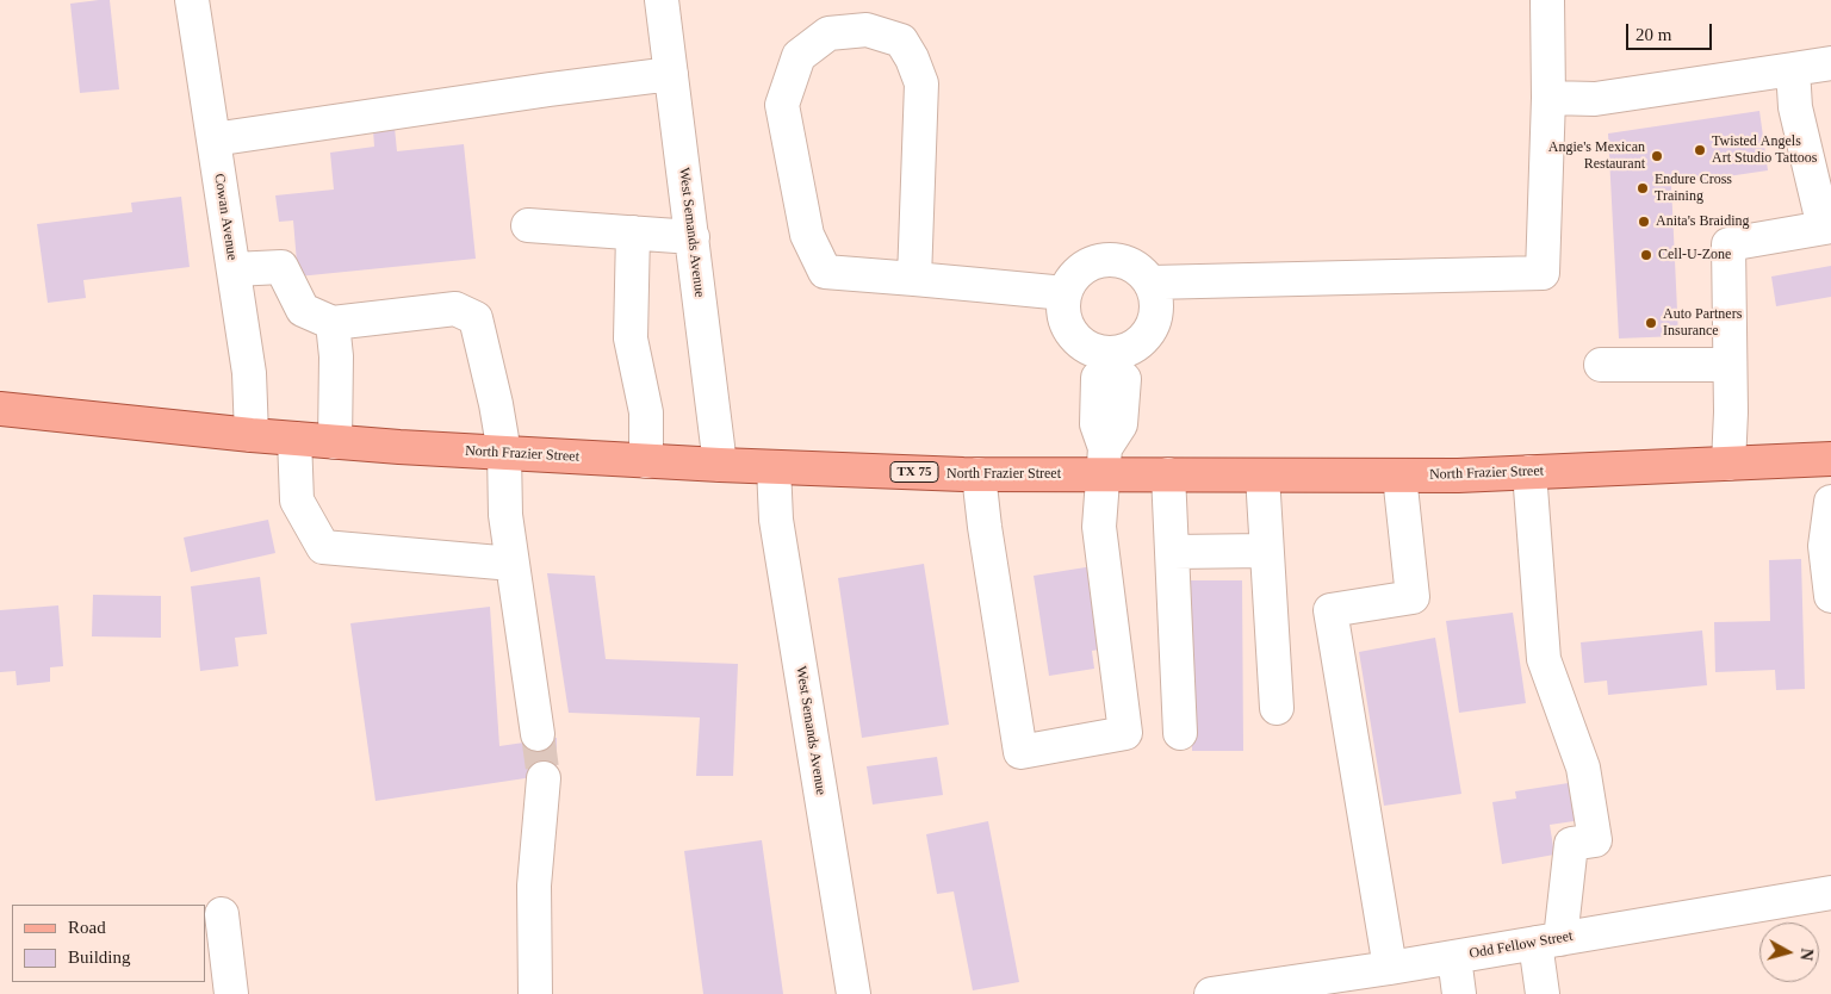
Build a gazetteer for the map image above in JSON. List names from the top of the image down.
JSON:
{
  "streets": {
    "main road": ["North Frazier Street", "TX 75"],
    "street": ["Cowan Avenue", "West Semands Avenue", "Odd Fellow Street"]
  },
  "crossings": [
    ["Cowan Avenue", "North Frazier Street"],
    ["West Semands Avenue", "North Frazier Street"]
  ],
  "places": [
    "Twisted Angels Art Studio Tattoos",
    "Angie's Mexican Restaurant",
    "Endure Cross Training",
    "Anita's Braiding",
    "Cell-U-Zone",
    "Auto Partners Insurance"
  ],
  "legend": ["Road", "Building"],
  "scale_bar": "20 m",
  "north": "right"
}
